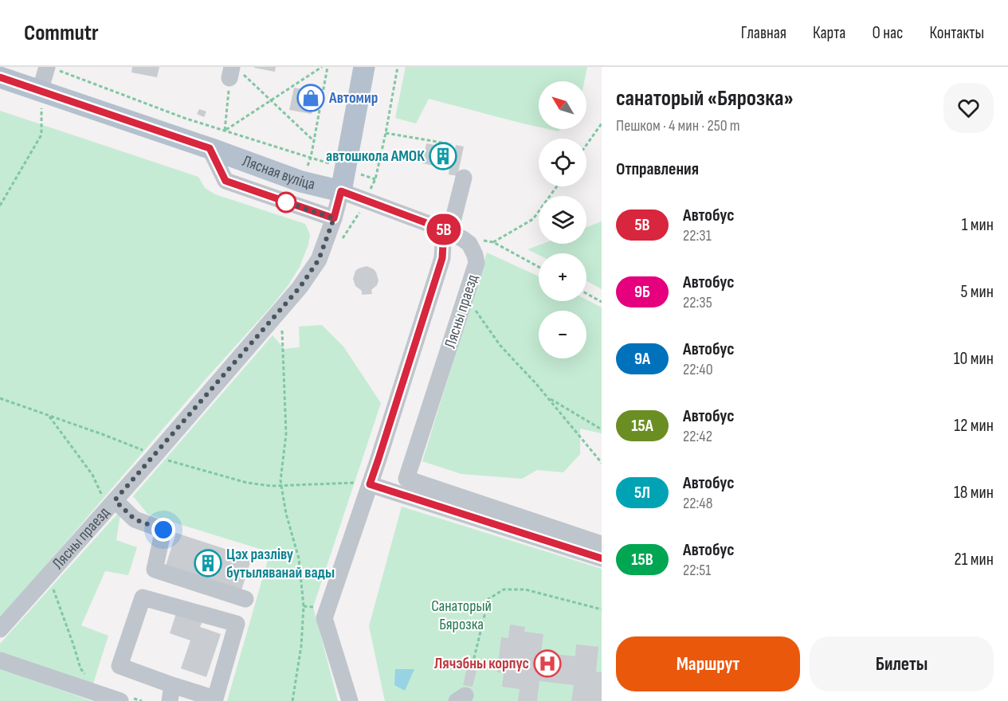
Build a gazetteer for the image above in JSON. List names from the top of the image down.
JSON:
{
  "streets": {
    "main road": ["Лясная вуліца"],
    "street": ["Лясны праезд"]
  },
  "crossings": [
    ["Лясная вуліца", "Лясны праезд"]
  ],
  "parks": ["Санаторый Бярозка"],
  "places": {
    "shop": ["Автомир"],
    "building": ["автошкола АМОК", "Цэх разліву бутыляванай вады"],
    "hospital": ["Лячэбны корпус"]
  },
  "lines": ["bus line 5В"],
  "north": "top left",
  "page": {
    "header": "Commutr",
    "nav": [
      "Главная",
      "Карта",
      "О нас",
      "Контакты"
    ],
    "on_map": "5В",
    "heading": [
      ["санаторый «Бярозка»", "Пешком · 4 мин · 250 m"],
      "Отправления"
    ],
    "map_buttons": ["+", "−"],
    "list": [
      {
        "mark": "5В",
        "name": "Автобус",
        "note": "22:31",
        "value": "1 мин"
      },
      {
        "mark": "9Б",
        "name": "Автобус",
        "note": "22:35",
        "value": "5 мин"
      },
      {
        "mark": "9А",
        "name": "Автобус",
        "note": "22:40",
        "value": "10 мин"
      },
      {
        "mark": "15А",
        "name": "Автобус",
        "note": "22:42",
        "value": "12 мин"
      },
      {
        "mark": "5Л",
        "name": "Автобус",
        "note": "22:48",
        "value": "18 мин"
      },
      {
        "mark": "15В",
        "name": "Автобус",
        "note": "22:51",
        "value": "21 мин"
      }
    ],
    "buttons": ["Маршрут", "Билеты"]
  }
}
